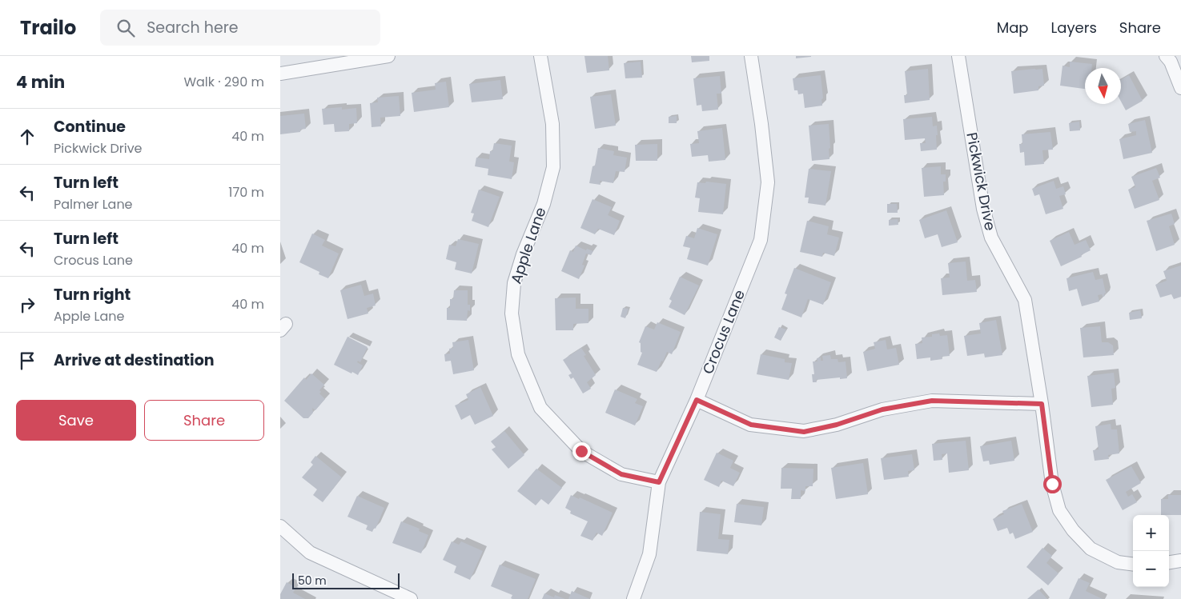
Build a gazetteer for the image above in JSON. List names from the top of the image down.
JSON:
{
  "streets": {
    "street": ["Pickwick Drive", "Apple Lane", "Crocus Lane"]
  },
  "crossings": [
    ["Apple Lane", "Crocus Lane"]
  ],
  "scale_bar": "50 m",
  "north": "bottom",
  "page": {
    "header": "Trailo",
    "search": "Search here",
    "nav": ["Map", "Layers", "Share"],
    "heading": ["4 min", "Walk · 290 m"],
    "list": [
      ["Continue", "Pickwick Drive", "40 m"],
      ["Turn left", "Palmer Lane", "170 m"],
      ["Turn left", "Crocus Lane", "40 m"],
      ["Turn right", "Apple Lane", "40 m"],
      "Arrive at destination"
    ],
    "buttons": ["Save", "Share"],
    "map_buttons": ["+", "−"],
    "scale": "50 m"
  }
}
